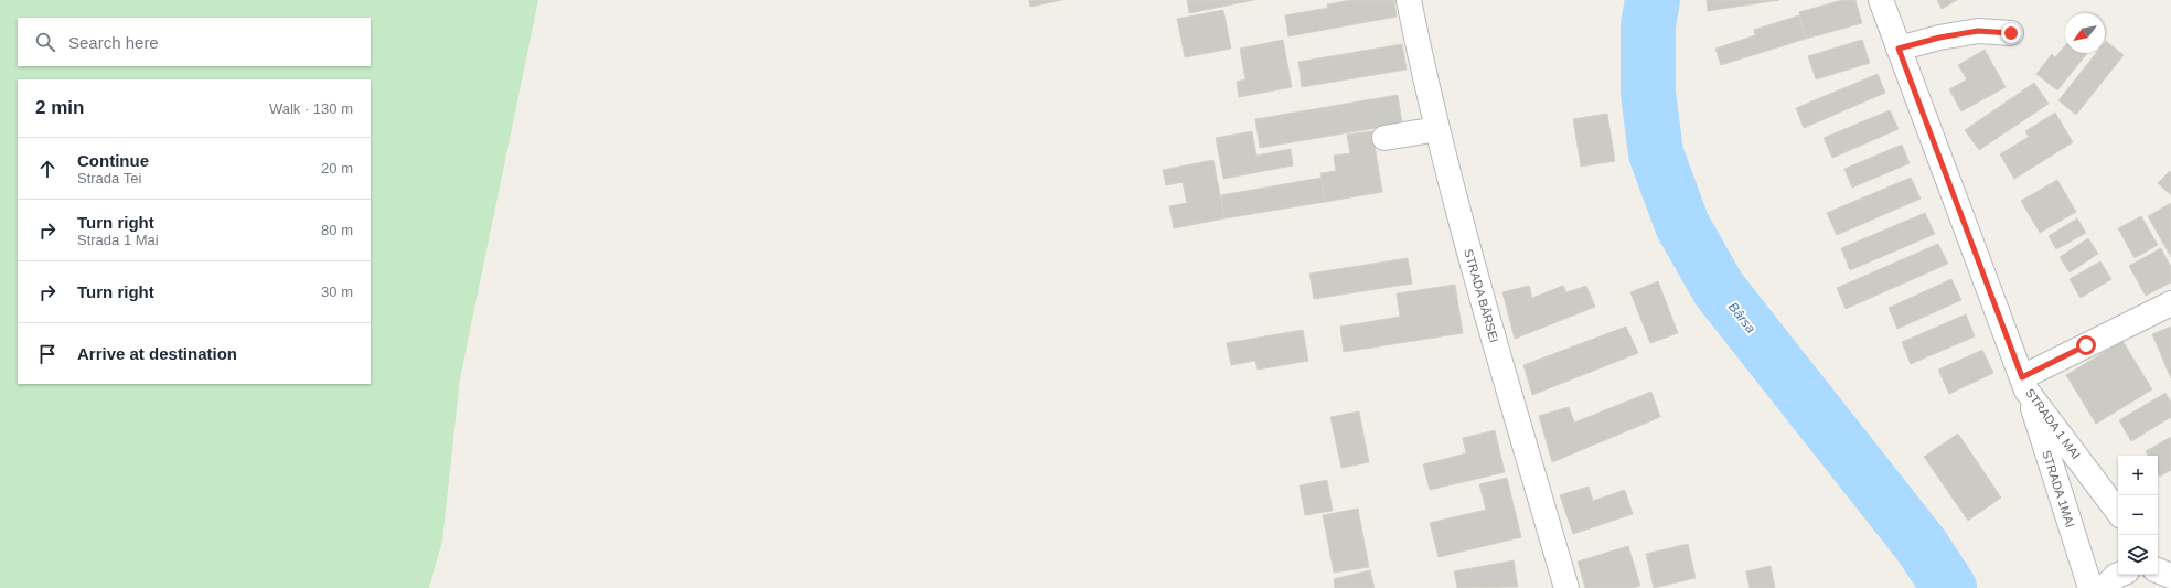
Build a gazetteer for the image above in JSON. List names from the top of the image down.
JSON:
{
  "streets": {
    "street": ["STRADA BÂRSEI", "STRADA 1 MAI", "STRADA 1MAI"]
  },
  "crossings": [
    ["STRADA 1 MAI", "STRADA 1MAI"]
  ],
  "water": ["Bârsa"],
  "north": "bottom left",
  "page": {
    "search": "Search here",
    "heading": ["2 min", "Walk · 130 m"],
    "list": [
      ["Continue", "Strada Tei", "20 m"],
      ["Turn right", "Strada 1 Mai", "80 m"],
      ["Turn right", "30 m"],
      "Arrive at destination"
    ],
    "map_buttons": ["+", "−"]
  }
}
